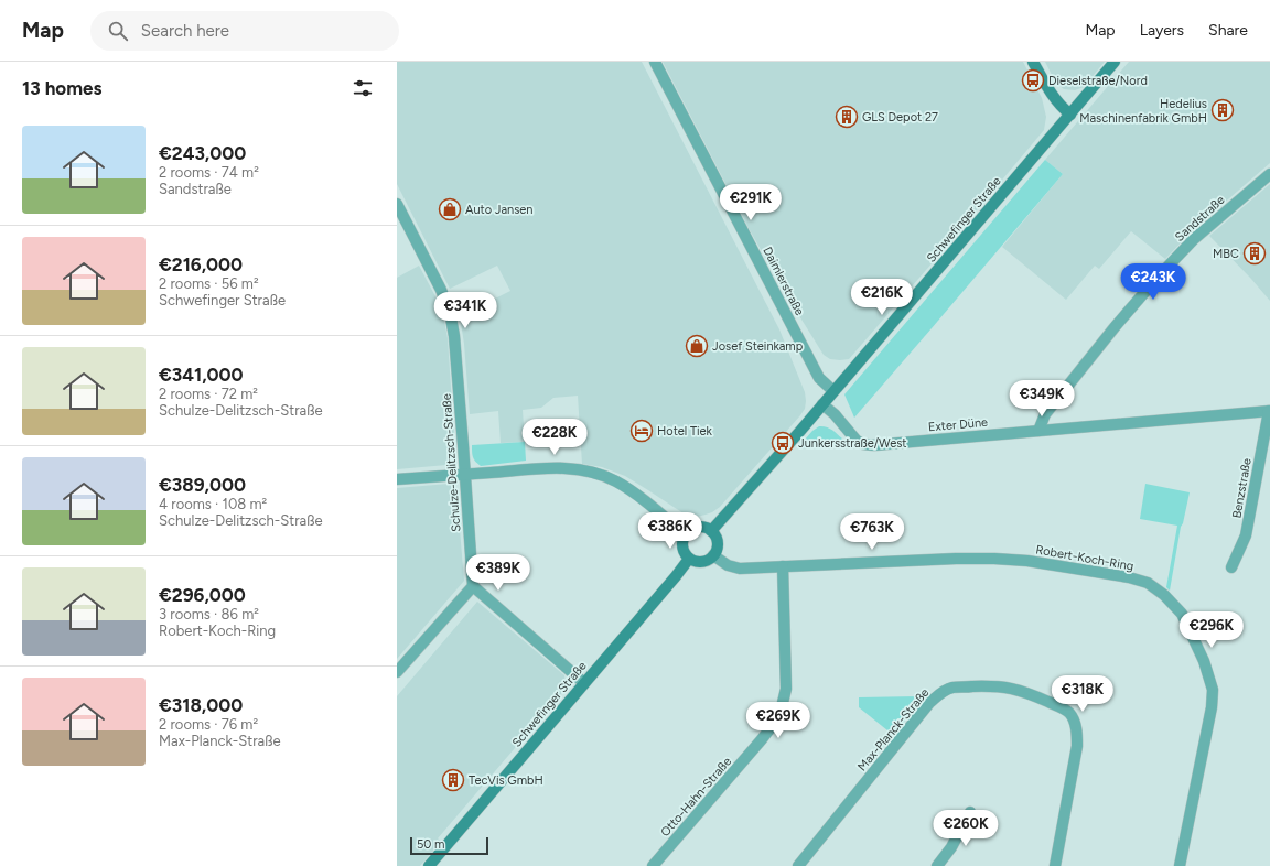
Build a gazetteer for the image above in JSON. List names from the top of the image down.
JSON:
{
  "streets": {
    "street": [
      "Sandstraße",
      "Schwefinger Straße",
      "Daimlerstraße",
      "Exter Düne",
      "Schulze-Delitzsch-Straße",
      "Benzstraße",
      "Robert-Koch-Ring",
      "Max-Planck-Straße",
      "Otto-Hahn-Straße"
    ]
  },
  "crossings": [
    ["Sandstraße", "Exter Düne"],
    ["Schwefinger Straße", "Daimlerstraße"],
    ["Schwefinger Straße", "Exter Düne"],
    ["Schwefinger Straße", "Robert-Koch-Ring"],
    ["Exter Düne", "Benzstraße"],
    ["Robert-Koch-Ring", "Otto-Hahn-Straße"]
  ],
  "places": {
    "bus stop": ["Dieselstraße/Nord", "Junkersstraße/West"],
    "building": [
      "Hedelius Maschinenfabrik GmbH",
      "GLS Depot 27",
      "MBC",
      "TecVis GmbH"
    ],
    "shop": ["Auto Jansen", "Josef Steinkamp"],
    "hotel": ["Hotel Tiek"]
  },
  "scale_bar": "50 m",
  "page": {
    "header": "Map",
    "search": "Search here",
    "nav": ["Map", "Layers", "Share"],
    "heading": "13 homes",
    "list": [
      {
        "name": "€243,000",
        "note": "2 rooms · 74 m² · Sandstraße"
      },
      {
        "name": "€216,000",
        "note": "2 rooms · 56 m² · Schwefinger Straße"
      },
      {
        "name": "€341,000",
        "note": "2 rooms · 72 m² · Schulze-Delitzsch-Straße"
      },
      {
        "name": "€389,000",
        "note": "4 rooms · 108 m² · Schulze-Delitzsch-Straße"
      },
      {
        "name": "€296,000",
        "note": "3 rooms · 86 m² · Robert-Koch-Ring"
      },
      {
        "name": "€318,000",
        "note": "2 rooms · 76 m² · Max-Planck-Straße"
      }
    ],
    "price": [
      "€291K",
      "€243K",
      "€216K",
      "€341K",
      "€349K",
      "€228K",
      "€386K",
      "€763K",
      "€389K",
      "€296K",
      "€318K",
      "€269K",
      "€260K"
    ],
    "scale": "50 m"
  }
}
